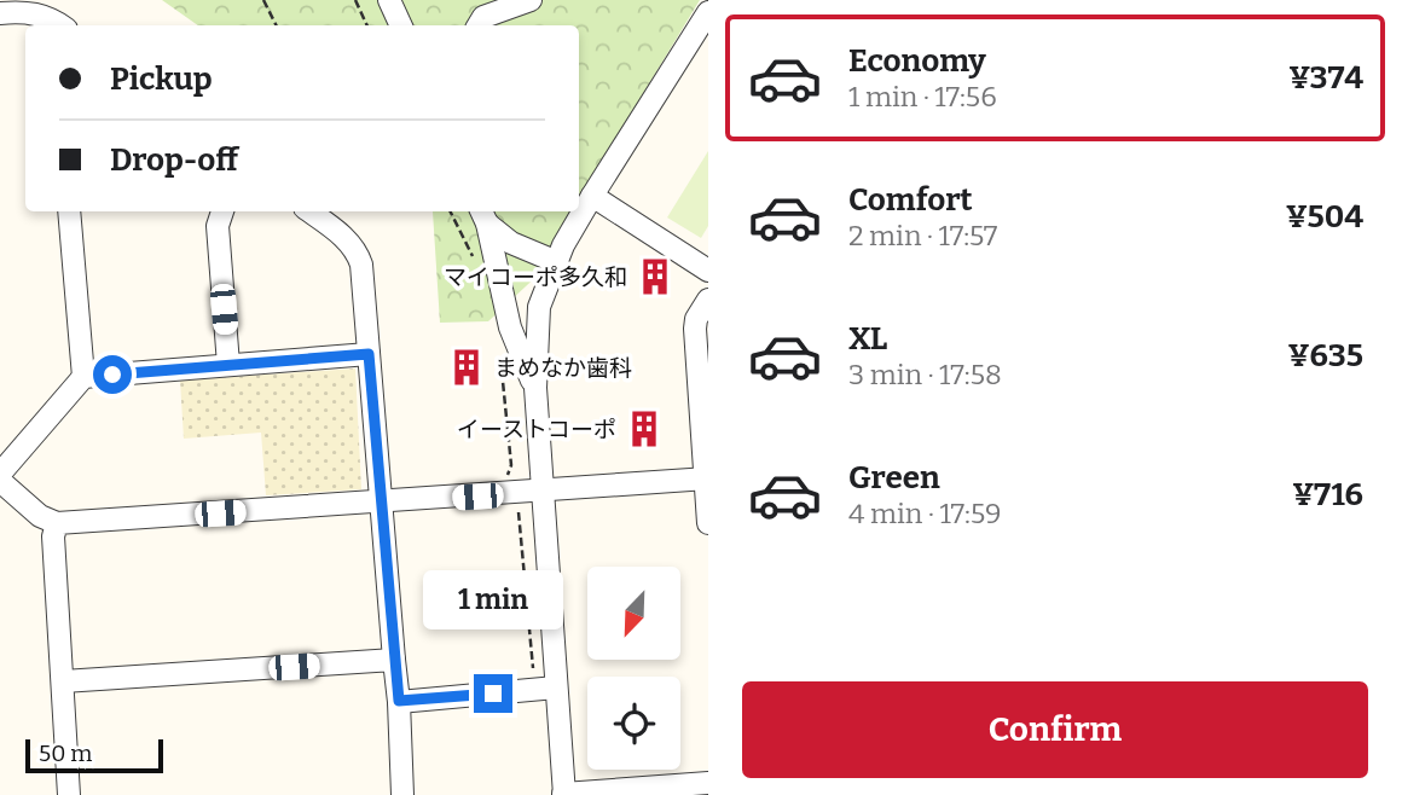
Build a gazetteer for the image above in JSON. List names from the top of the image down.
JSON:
{
  "places": {
    "building": ["マイコーポ多久和", "まめなか歯科", "イーストコーポ"]
  },
  "scale_bar": "50 m",
  "north": "bottom left",
  "page": {
    "list": [
      {
        "name": "Economy",
        "note": "1 min · 17:56",
        "value": "¥374"
      },
      {
        "name": "Comfort",
        "note": "2 min · 17:57",
        "value": "¥504"
      },
      {
        "name": "XL",
        "note": "3 min · 17:58",
        "value": "¥635"
      },
      {
        "name": "Green",
        "note": "4 min · 17:59",
        "value": "¥716"
      }
    ],
    "banner": ["Pickup", "Drop-off"],
    "bubble": "1 min",
    "buttons": "Confirm",
    "scale": "50 m"
  }
}
